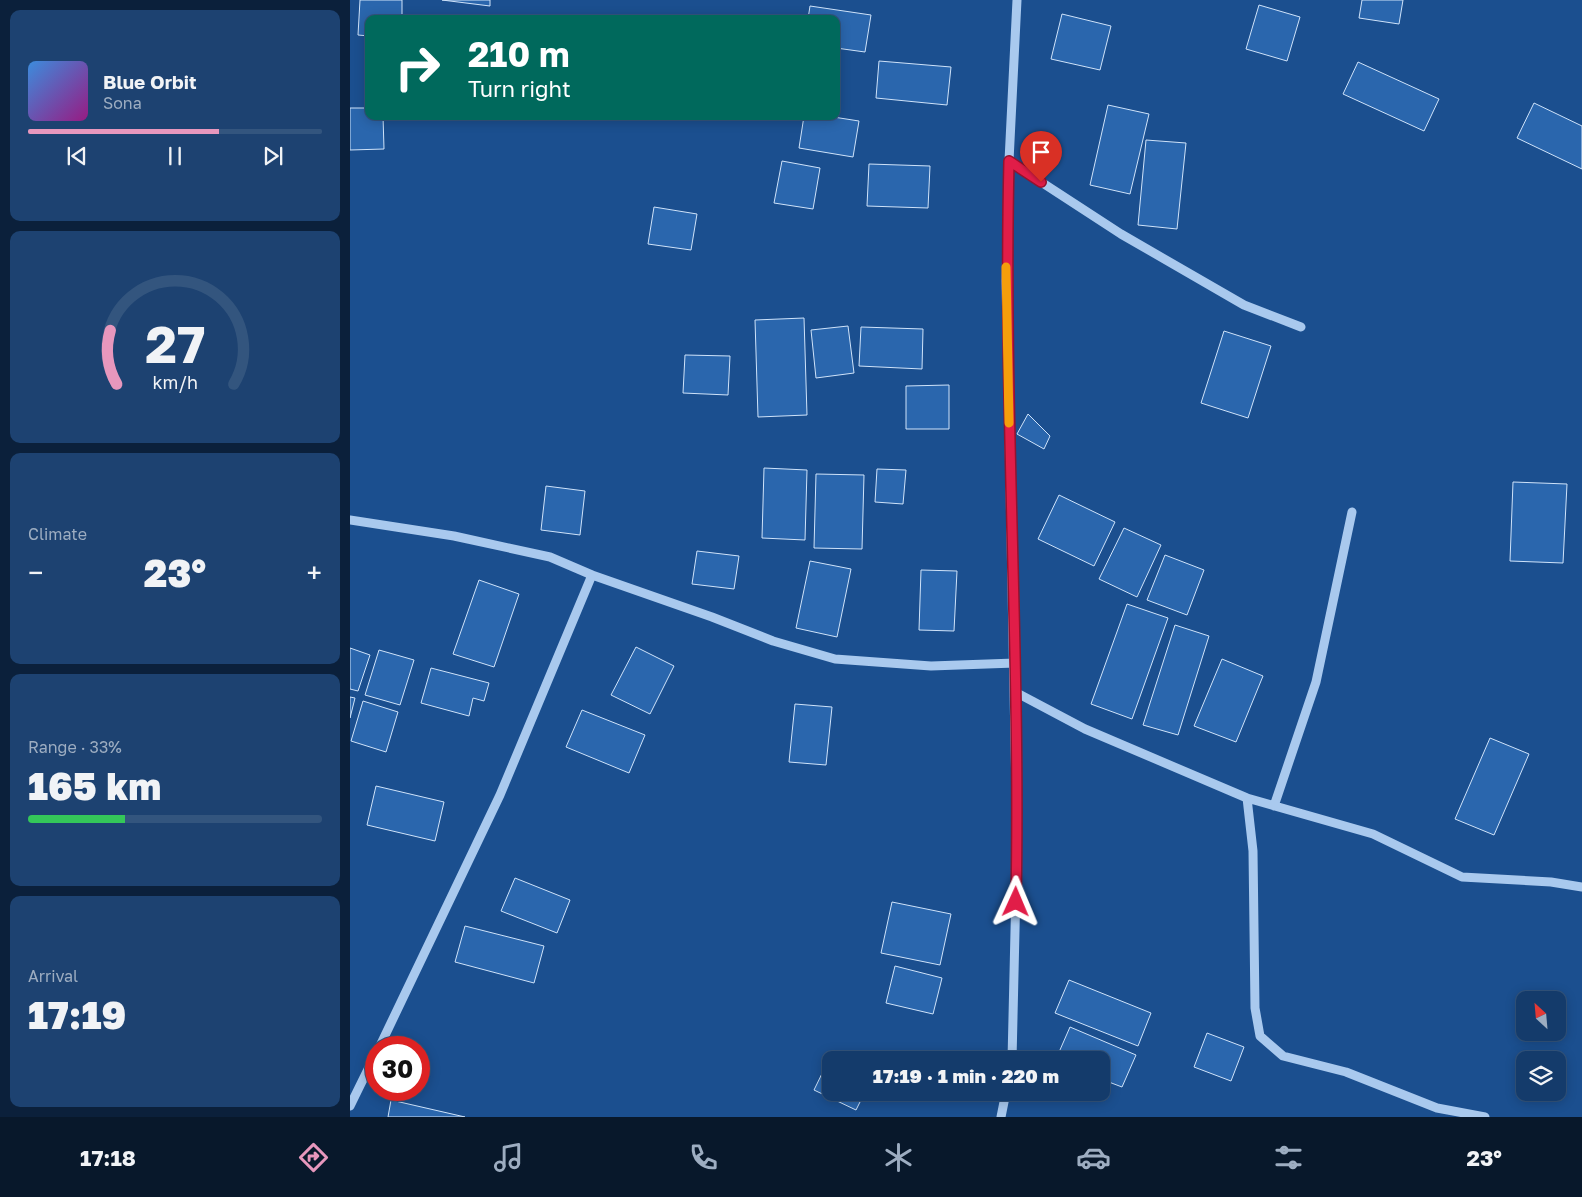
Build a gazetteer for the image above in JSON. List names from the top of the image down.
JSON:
{
  "north": "top left",
  "page": {
    "turn": ["210 m", "Turn right"],
    "song": ["Blue Orbit", "Sona"],
    "tile": [
      "Climate",
      ["Range · 33%", "165 km"],
      ["Arrival", "17:19"]
    ],
    "heat": ["−", "23°", "+"],
    "limit": "30",
    "trip": "17:19 · 1 min · 220 m",
    "tabs": ["17:18", "23°"],
    "gauge": ["27", "km/h"]
  }
}
